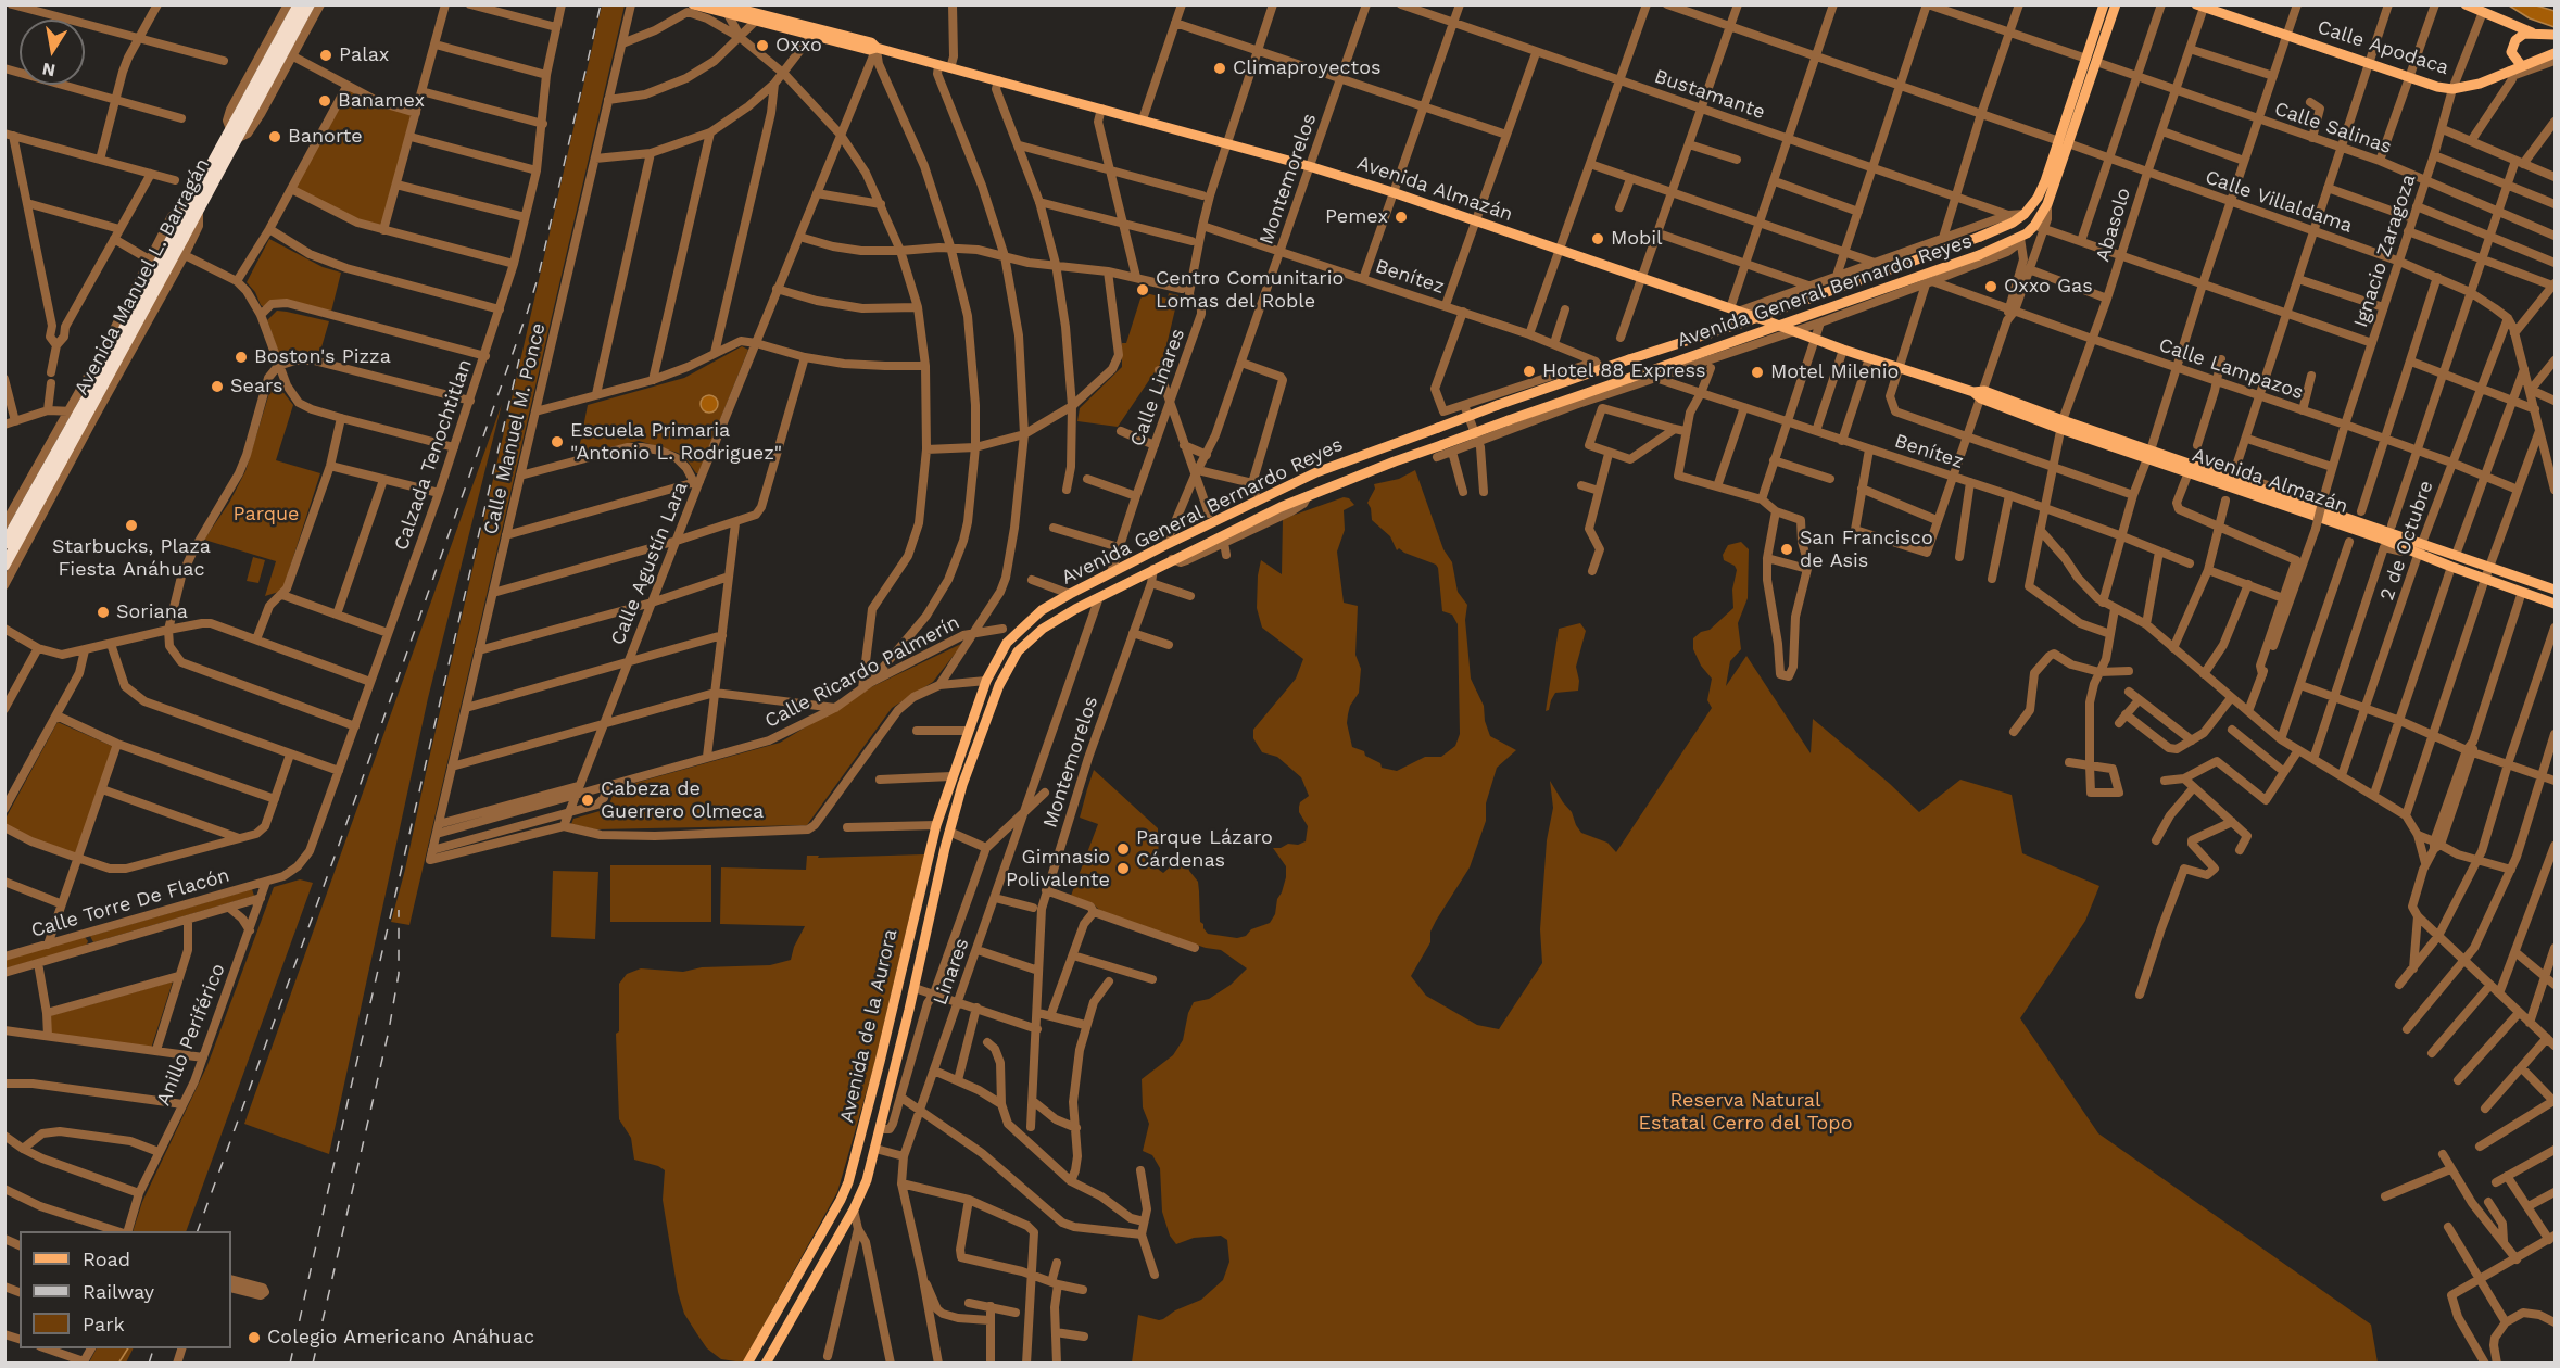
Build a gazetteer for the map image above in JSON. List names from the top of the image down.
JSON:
{
  "streets": {
    "highway": ["Avenida Manuel L. Barragán"],
    "main road": [
      "Calle Apodaca",
      "Avenida Almazán",
      "Avenida General Bernardo Reyes",
      "Avenida de la Aurora"
    ],
    "street": [
      "Bustamante",
      "Calle Salinas",
      "Montemorelos",
      "Calle Villaldama",
      "Abasolo",
      "Ignacio Zaragoza",
      "Benítez",
      "Calle Lampazos",
      "Calle Linares",
      "Calle Manuel M. Ponce",
      "Calzada Tenochtitlan",
      "2 de Octubre",
      "Calle Agustín Lara",
      "Calle Ricardo Palmerín",
      "Calle Torre De Flacón",
      "Linares",
      "Anillo Periférico"
    ]
  },
  "crossings": [
    ["Calle Apodaca", "Abasolo"],
    ["Calle Apodaca", "Ignacio Zaragoza"],
    ["Calle Salinas", "Abasolo"],
    ["Calle Salinas", "Ignacio Zaragoza"],
    ["Calle Salinas", "Avenida General Bernardo Reyes"],
    ["Montemorelos", "Avenida Almazán"],
    ["Montemorelos", "Benítez"],
    ["Montemorelos", "Avenida General Bernardo Reyes"],
    ["Avenida Almazán", "Abasolo"],
    ["Avenida Almazán", "Calle Linares"],
    ["Avenida Almazán", "2 de Octubre"],
    ["Avenida Almazán", "Calle Agustín Lara"],
    ["Calle Villaldama", "Abasolo"],
    ["Calle Villaldama", "Ignacio Zaragoza"],
    ["Calle Villaldama", "Avenida General Bernardo Reyes"],
    ["Calle Villaldama", "2 de Octubre"],
    ["Abasolo", "Benítez"],
    ["Abasolo", "Calle Lampazos"],
    ["Ignacio Zaragoza", "Calle Lampazos"],
    ["Benítez", "Avenida General Bernardo Reyes"],
    ["Benítez", "Calle Linares"],
    ["Avenida General Bernardo Reyes", "Calle Linares"],
    ["Avenida General Bernardo Reyes", "Linares"],
    ["Avenida General Bernardo Reyes", "Avenida de la Aurora"],
    ["Calle Lampazos", "2 de Octubre"],
    ["Calle Manuel M. Ponce", "Calle Agustín Lara"],
    ["Calle Manuel M. Ponce", "Calle Ricardo Palmerín"],
    ["Calzada Tenochtitlan", "Calle Torre De Flacón"],
    ["Calzada Tenochtitlan", "Anillo Periférico"],
    ["Calle Agustín Lara", "Calle Ricardo Palmerín"],
    ["Calle Torre De Flacón", "Anillo Periférico"]
  ],
  "parks": ["Parque", "Reserva Natural Estatal Cerro del Topo"],
  "places": [
    "Oxxo",
    "Palax",
    "Climaproyectos",
    "Banamex",
    "Banorte",
    "Pemex",
    "Mobil",
    "Oxxo Gas",
    "Centro Comunitario Lomas del Roble",
    "Boston's Pizza",
    "Hotel 88 Express",
    "Motel Milenio",
    "Sears",
    "Escuela Primaria \"Antonio L. Rodriguez\"",
    "Starbucks, Plaza Fiesta Anáhuac",
    "San Francisco de Asis",
    "Soriana",
    "Cabeza de Guerrero Olmeca",
    "Parque Lázaro Cárdenas",
    "Gimnasio Polivalente",
    "Colegio Americano Anáhuac"
  ],
  "legend": ["Road", "Railway", "Park"],
  "north": "bottom"
}
